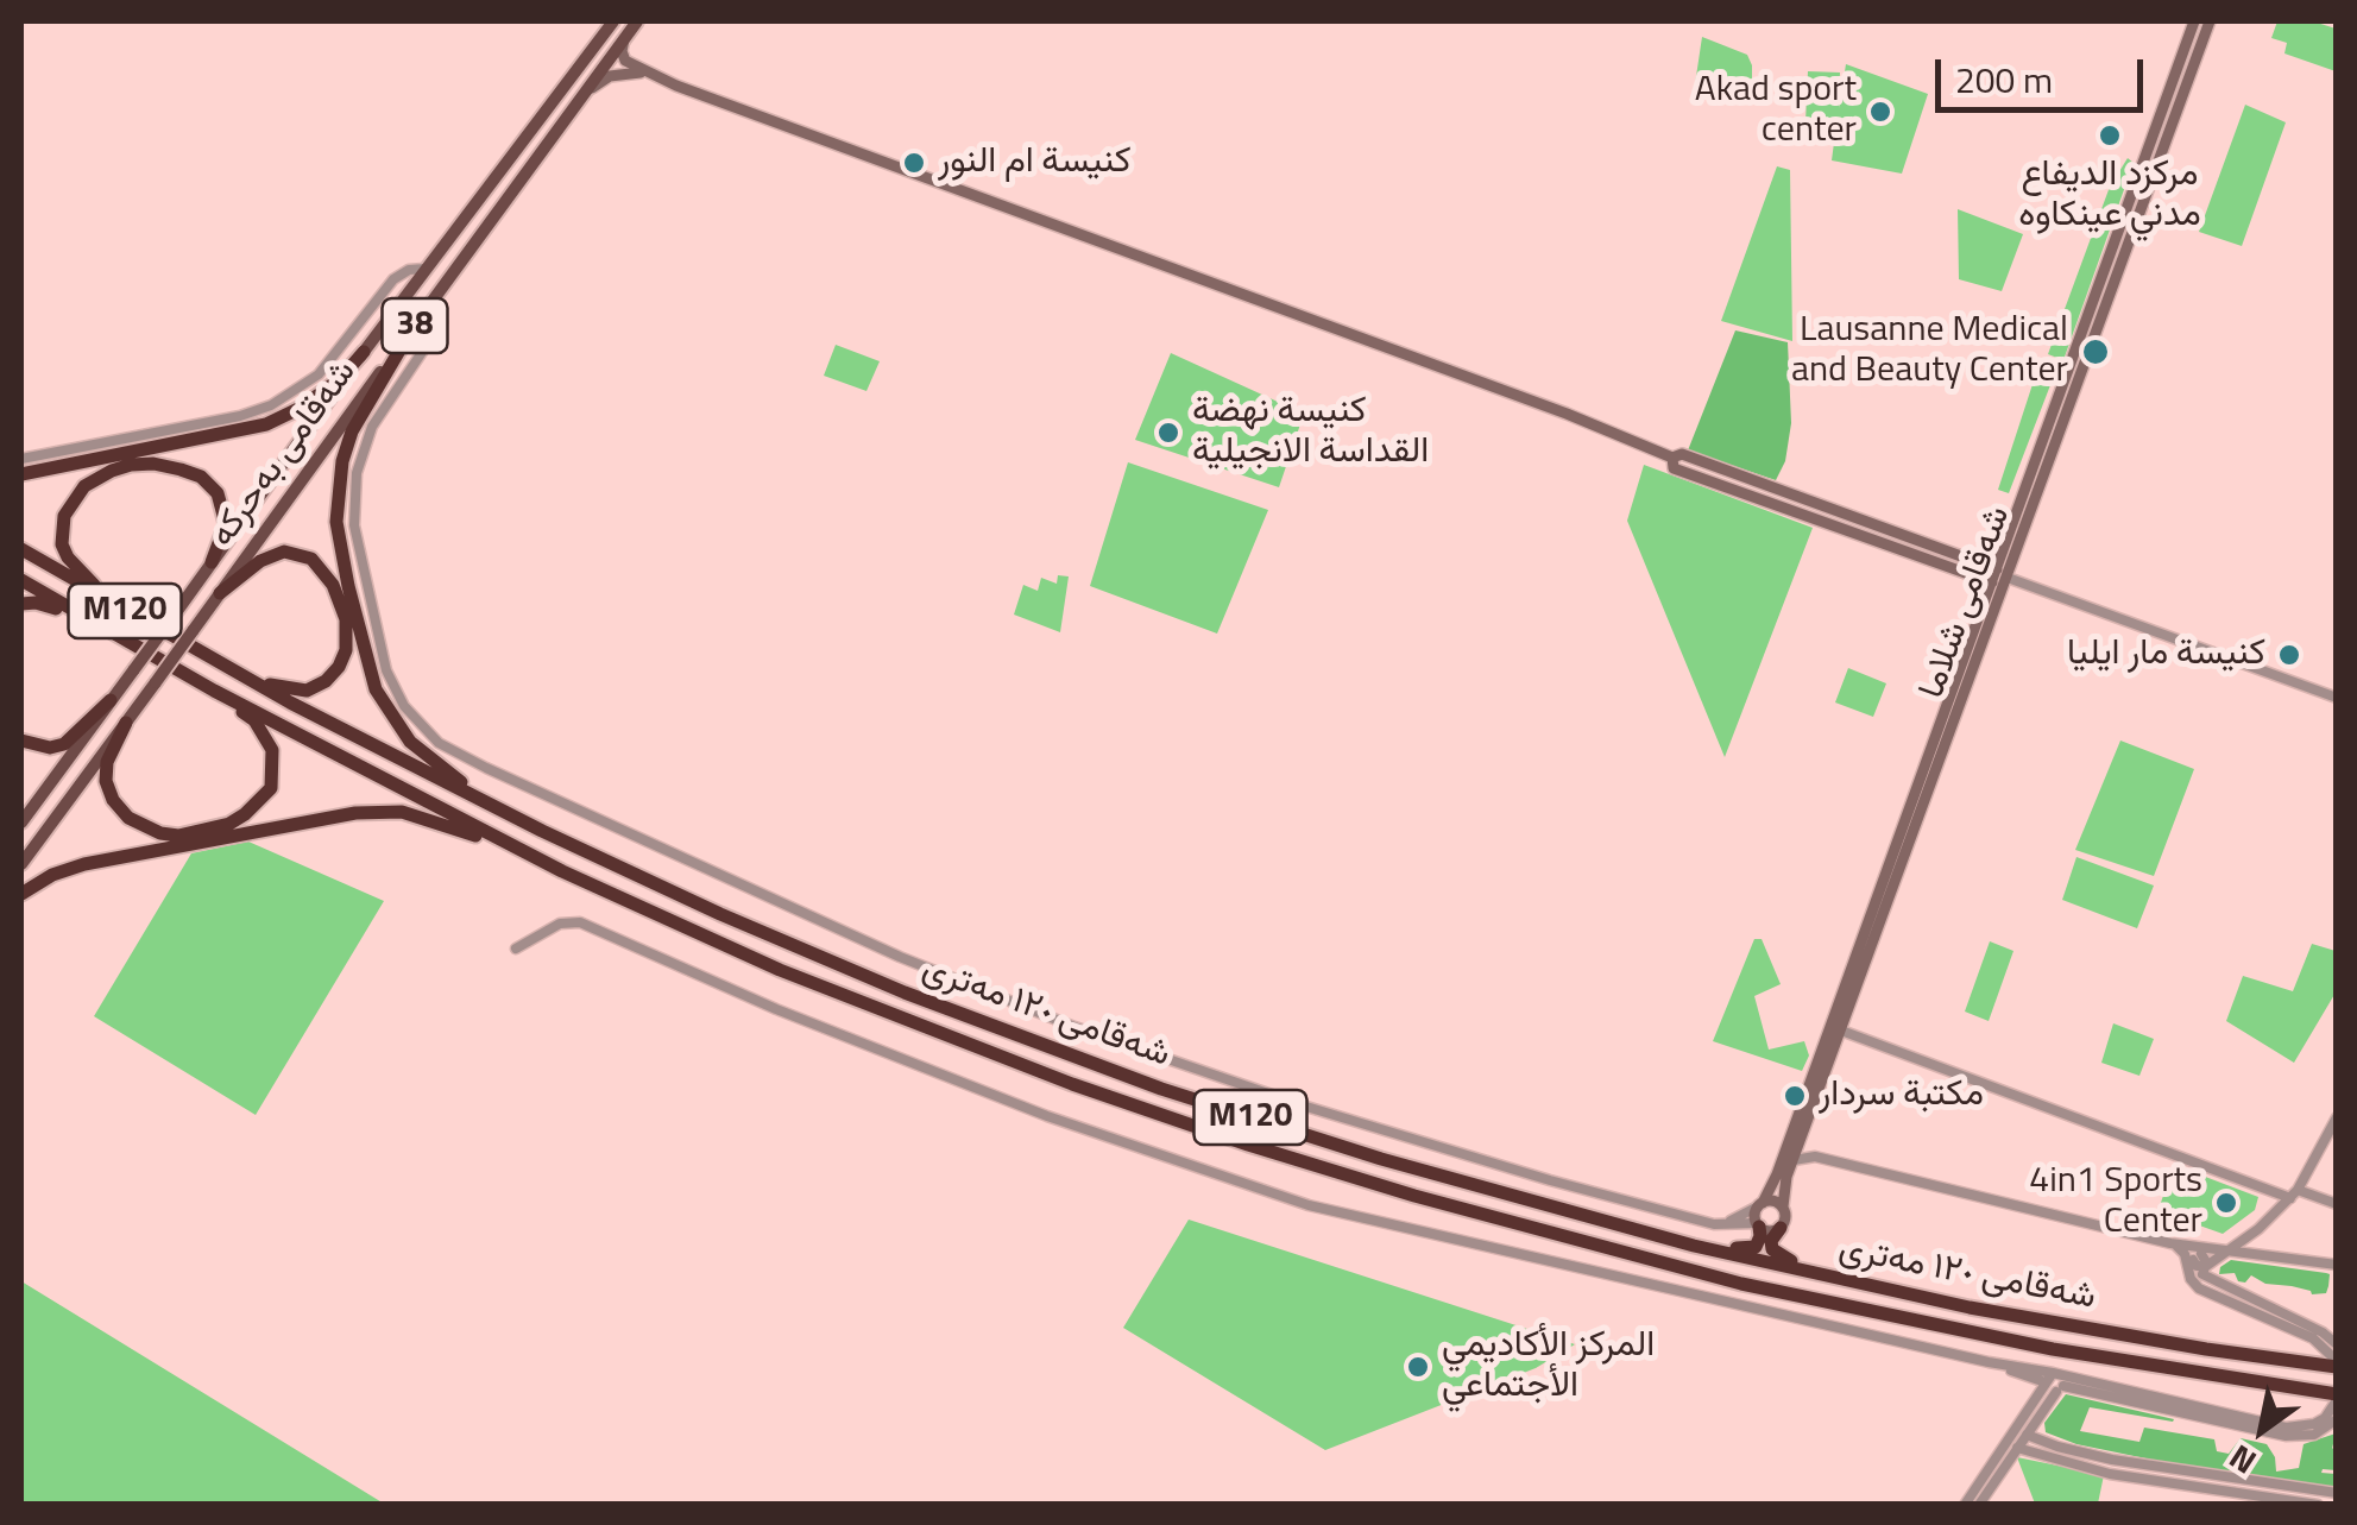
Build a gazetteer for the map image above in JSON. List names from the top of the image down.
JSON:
{
  "streets": {
    "highway": ["M120", "شەقامی ١٢٠ مەتری"],
    "main road": ["38", "شەقامی بەحرکە", "شەقامی شلاما"]
  },
  "places": [
    "Akad sport center",
    "مرکزد الدیفاع مدني عينكاوه",
    "كنيسة ام النور",
    "Lausanne Medical and Beauty Center",
    "كنيسة نهضة القداسة الانجيلية",
    "كنيسة مار ايليا",
    "مكتبة سردار",
    "4in1 Sports Center",
    "المركز الأكاديمي الأجتماعي"
  ],
  "scale_bar": "200 m",
  "north": "bottom left"
}
